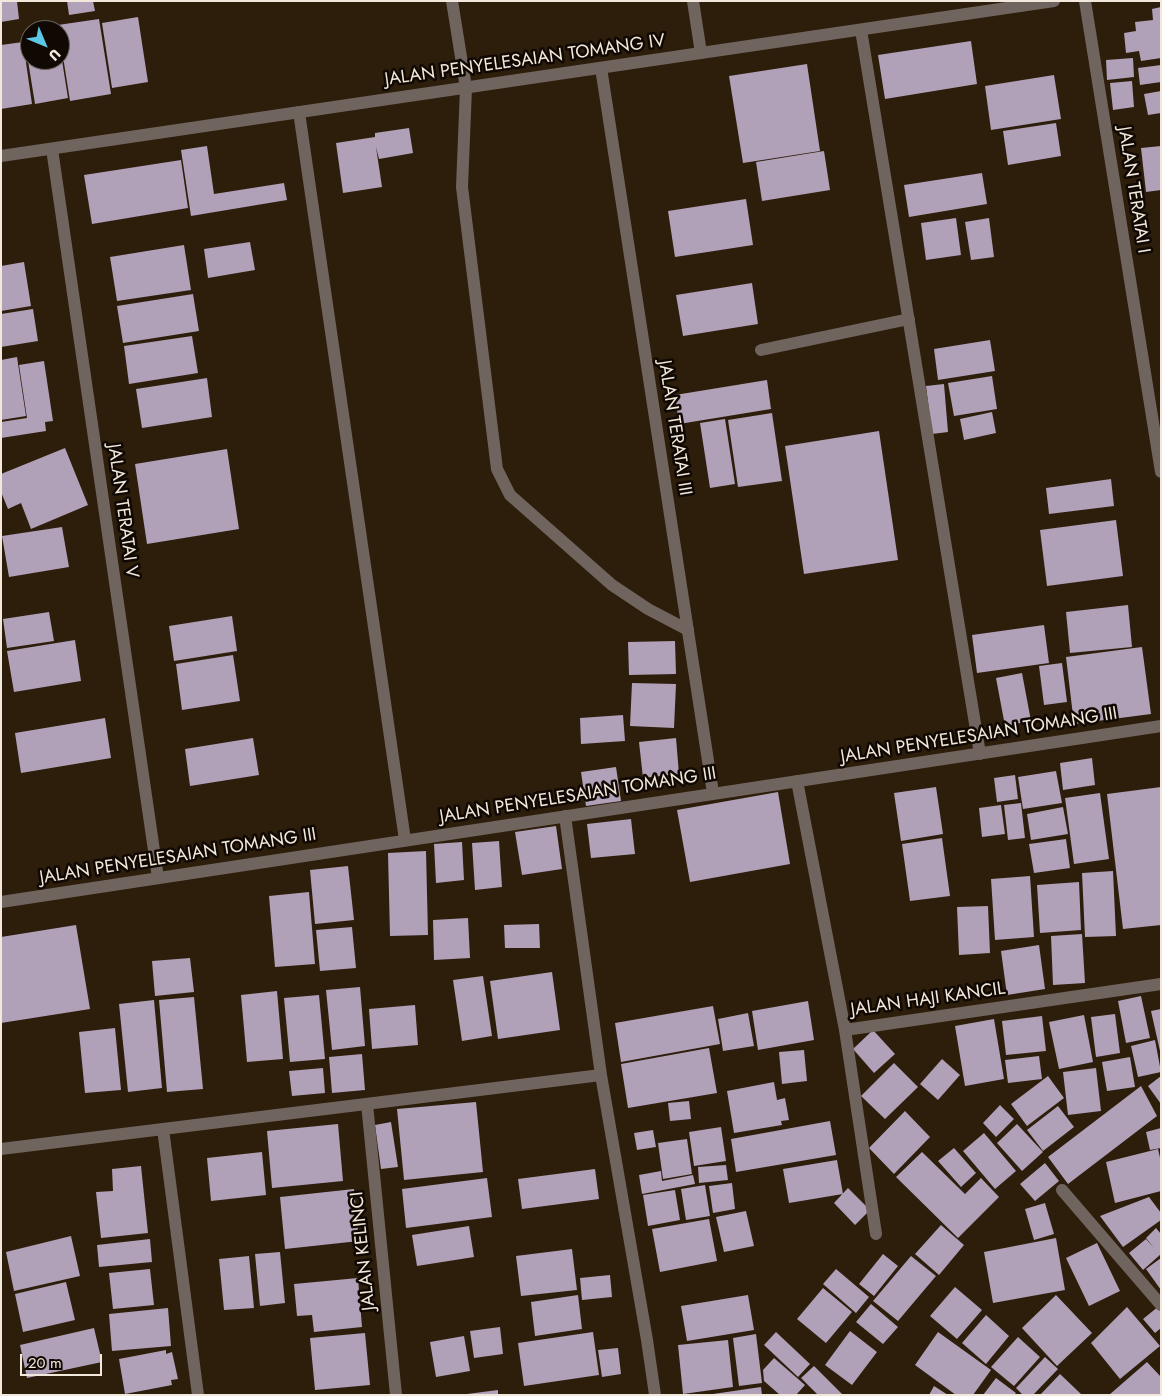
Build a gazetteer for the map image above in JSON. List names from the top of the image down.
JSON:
{
  "streets": {
    "street": [
      "JALAN PENYELESAIAN TOMANG IV",
      "JALAN TERATAI I",
      "JALAN TERATAI III",
      "JALAN TERATAI V",
      "JALAN PENYELESAIAN TOMANG III",
      "JALAN HAJI KANCIL",
      "JALAN KELINCI"
    ]
  },
  "crossings": [
    ["JALAN PENYELESAIAN TOMANG IV", "JALAN TERATAI III"],
    ["JALAN PENYELESAIAN TOMANG IV", "JALAN TERATAI V"],
    ["JALAN TERATAI III", "JALAN PENYELESAIAN TOMANG III"],
    ["JALAN TERATAI V", "JALAN PENYELESAIAN TOMANG III"]
  ],
  "scale_bar": "20 m",
  "north": "bottom right"
}
